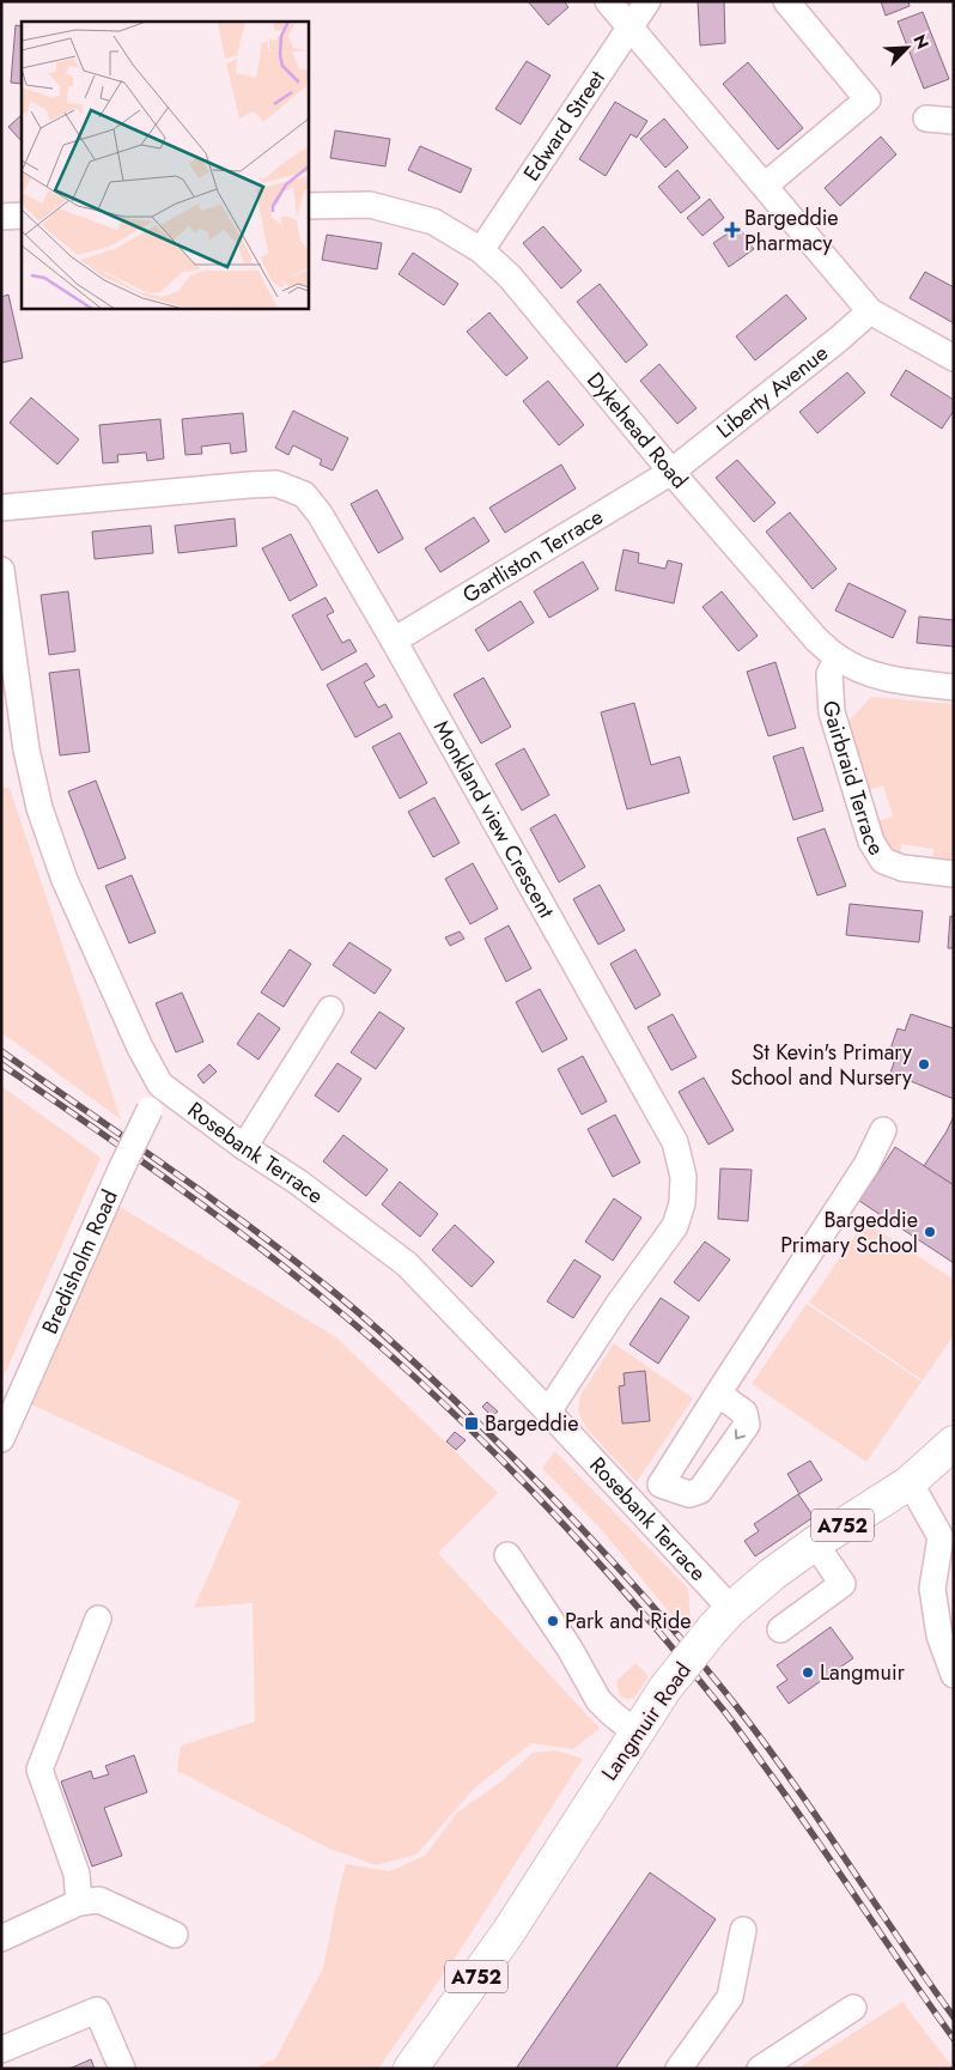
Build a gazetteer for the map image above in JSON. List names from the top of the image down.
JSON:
{
  "streets": {
    "main road": ["A752", "Langmuir Road"],
    "street": [
      "Edward Street",
      "Liberty Avenue",
      "Dykehead Road",
      "Gartliston Terrace",
      "Gairbraid Terrace",
      "Monkland view Crescent",
      "Rosebank Terrace",
      "Bredisholm Road"
    ]
  },
  "crossings": [
    ["Edward Street", "Dykehead Road"],
    ["Liberty Avenue", "Dykehead Road"],
    ["Liberty Avenue", "Gartliston Terrace"],
    ["Dykehead Road", "Gartliston Terrace"],
    ["Dykehead Road", "Gairbraid Terrace"],
    ["Gartliston Terrace", "Monkland view Crescent"],
    ["Monkland view Crescent", "Rosebank Terrace"],
    ["Rosebank Terrace", "Bredisholm Road"],
    ["Rosebank Terrace", "Langmuir Road"]
  ],
  "places": {
    "health": ["Bargeddie Pharmacy"],
    "other": [
      "St Kevin's Primary School and Nursery",
      "Bargeddie Primary School",
      "Park and Ride",
      "Langmuir"
    ],
    "transit": ["Bargeddie"]
  },
  "north": "top right"
}
